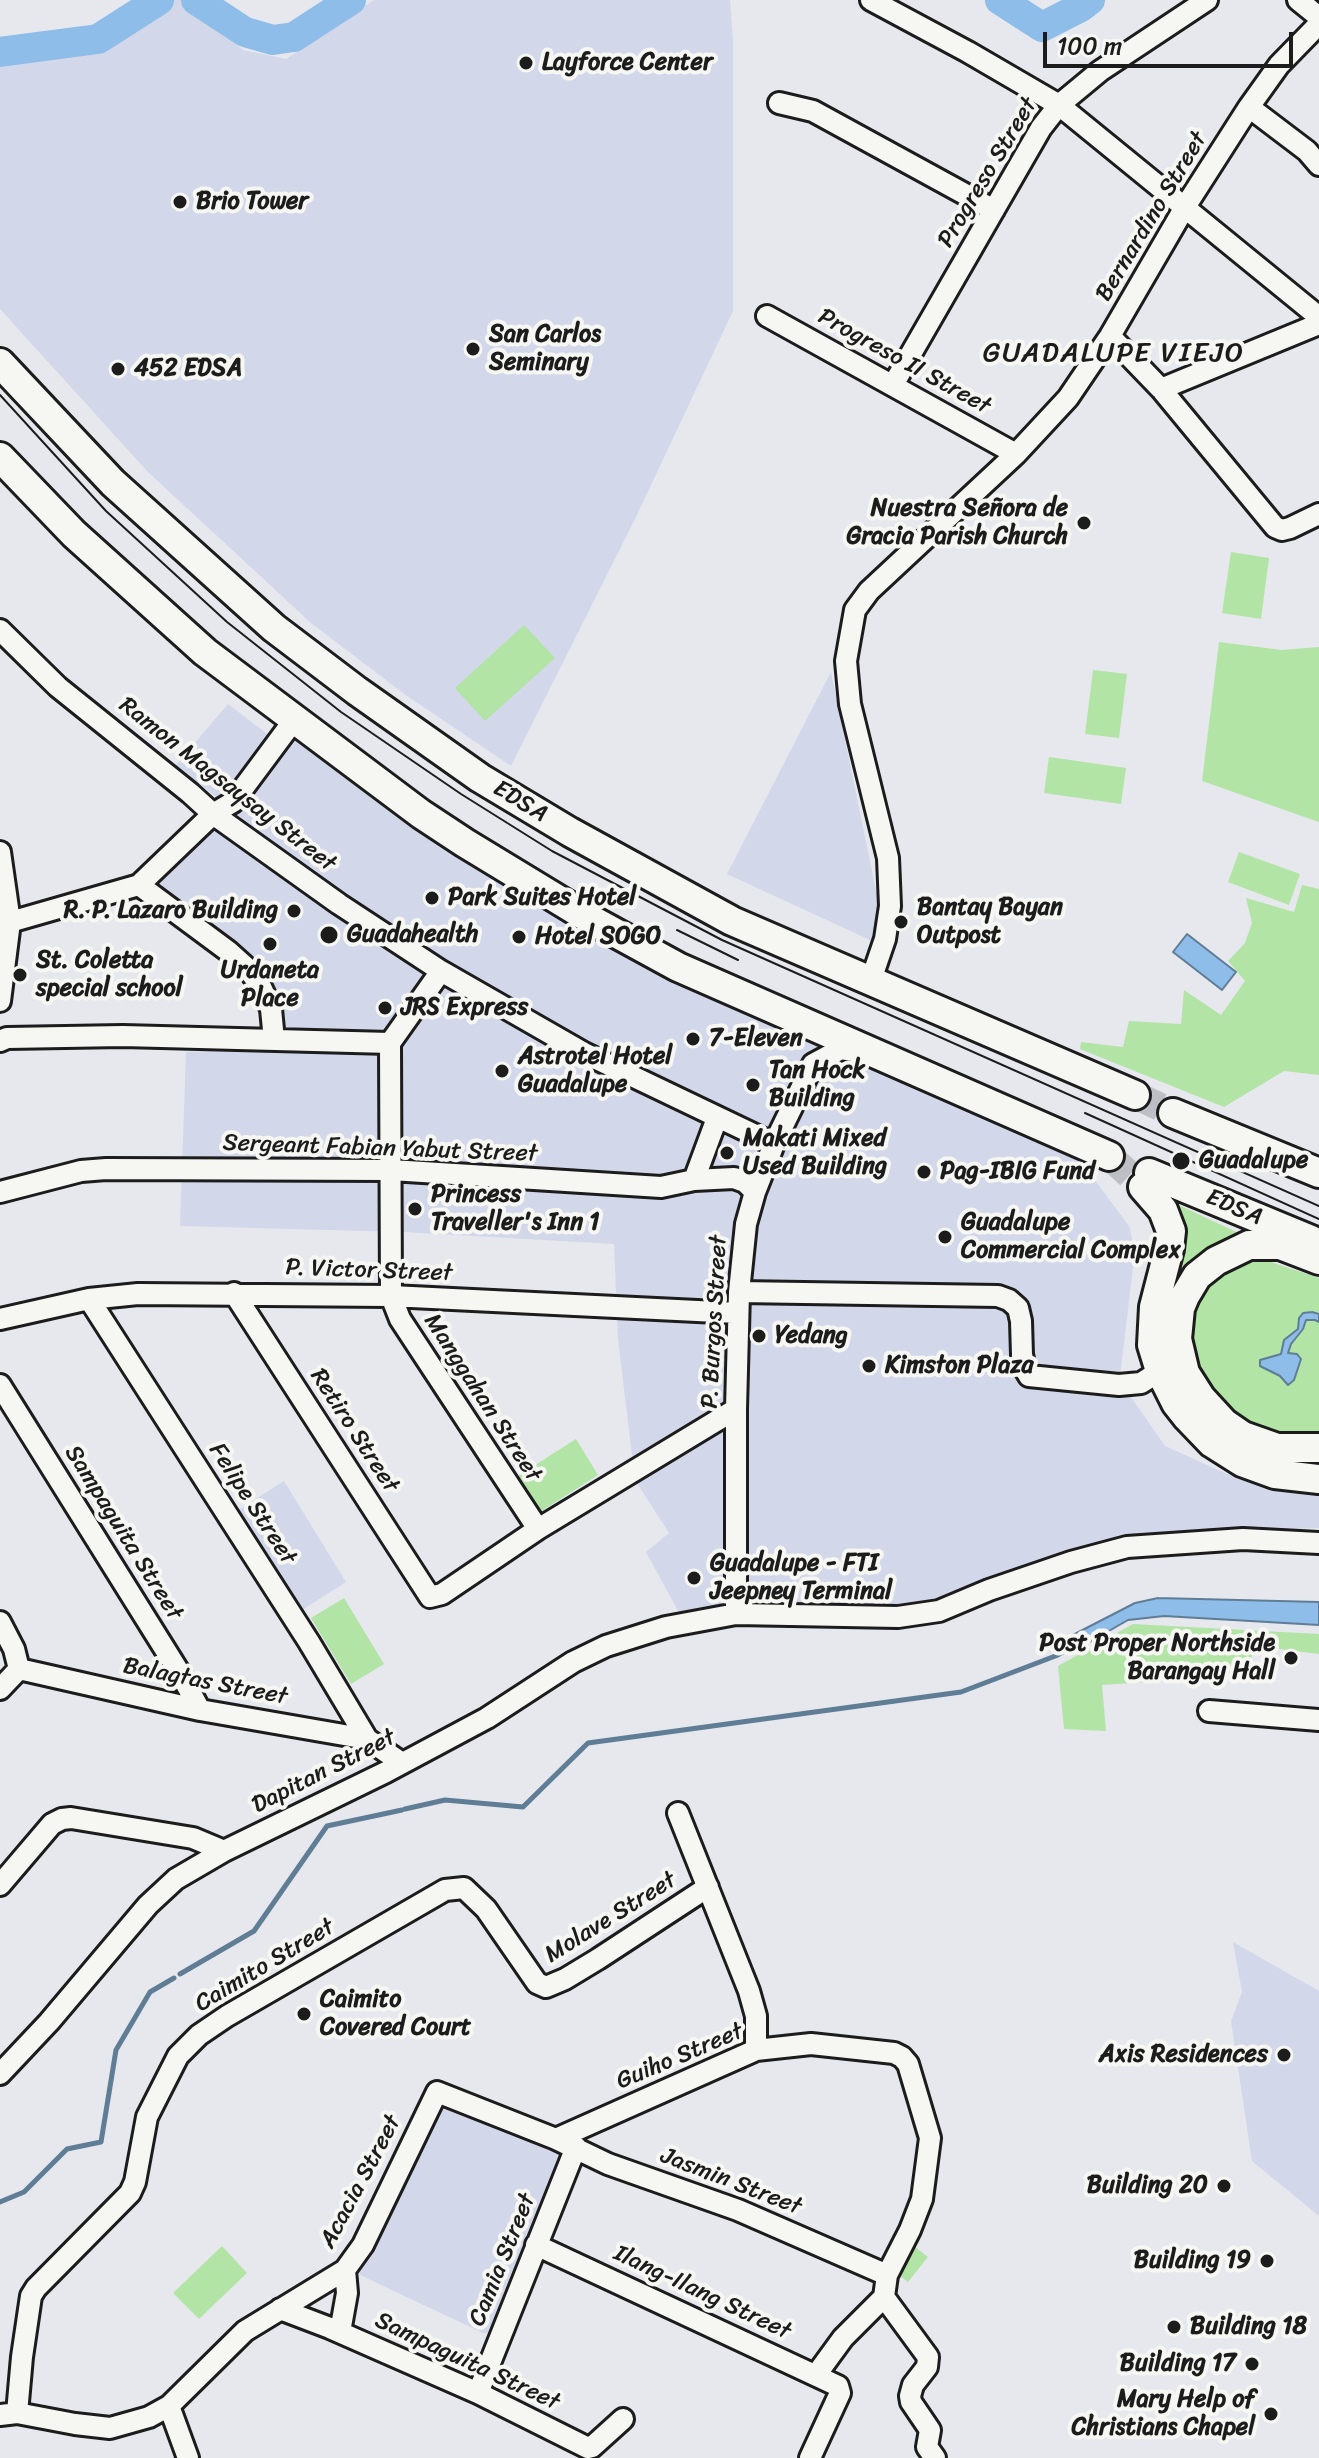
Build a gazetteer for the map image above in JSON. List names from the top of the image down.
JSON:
{
  "streets": {
    "highway": ["EDSA"],
    "street": [
      "Progreso Street",
      "Bernardino Street",
      "Progreso II Street",
      "Ramon Magsaysay Street",
      "Sergeant Fabian Yabut Street",
      "P. Victor Street",
      "P. Burgos Street",
      "Manggahan Street",
      "Retiro Street",
      "Felipe Street",
      "Sampaguita Street",
      "Balagtas Street",
      "Dapitan Street",
      "Molave Street",
      "Caimito Street",
      "Guiho Street",
      "Acacia Street",
      "Jasmin Street",
      "Camia Street",
      "Ilang-Ilang Street"
    ]
  },
  "crossings": [
    ["Progreso Street", "Progreso II Street"],
    ["Bernardino Street", "Progreso II Street"],
    ["Bernardino Street", "EDSA"],
    ["Ramon Magsaysay Street", "P. Burgos Street"],
    ["Sergeant Fabian Yabut Street", "P. Burgos Street"],
    ["Sergeant Fabian Yabut Street", "Manggahan Street"],
    ["P. Victor Street", "P. Burgos Street"],
    ["P. Victor Street", "Manggahan Street"],
    ["P. Victor Street", "Retiro Street"],
    ["P. Victor Street", "Felipe Street"],
    ["P. Burgos Street", "Dapitan Street"],
    ["Manggahan Street", "Retiro Street"],
    ["Felipe Street", "Balagtas Street"],
    ["Sampaguita Street", "Balagtas Street"],
    ["Sampaguita Street", "Acacia Street"],
    ["Sampaguita Street", "Camia Street"],
    ["Balagtas Street", "Dapitan Street"],
    ["Molave Street", "Caimito Street"],
    ["Molave Street", "Guiho Street"],
    ["Caimito Street", "Acacia Street"],
    ["Guiho Street", "Acacia Street"],
    ["Guiho Street", "Jasmin Street"],
    ["Acacia Street", "Jasmin Street"],
    ["Jasmin Street", "Camia Street"],
    ["Camia Street", "Ilang-Ilang Street"]
  ],
  "districts": ["GUADALUPE VIEJO"],
  "places": [
    "Layforce Center",
    "Brio Tower",
    "San Carlos Seminary",
    "452 EDSA",
    "Nuestra Señora de Gracia Parish Church",
    "Park Suites Hotel",
    "R. P. Lazaro Building",
    "Bantay Bayan Outpost",
    "Guadahealth",
    "Hotel SOGO",
    "Urdaneta Place",
    "St. Coletta special school",
    "JRS Express",
    "7-Eleven",
    "Astrotel Hotel Guadalupe",
    "Tan Hock Building",
    "Makati Mixed Used Building",
    "Guadalupe",
    "Pag-IBIG Fund",
    "Princess Traveller's Inn 1",
    "Guadalupe Commercial Complex",
    "Yedang",
    "Kimston Plaza",
    "Guadalupe - FTI Jeepney Terminal",
    "Post Proper Northside Barangay Hall",
    "Caimito Covered Court",
    "Axis Residences",
    "Building 20",
    "Building 19",
    "Building 18",
    "Building 17",
    "Mary Help of Christians Chapel"
  ],
  "scale_bar": "100 m"
}
